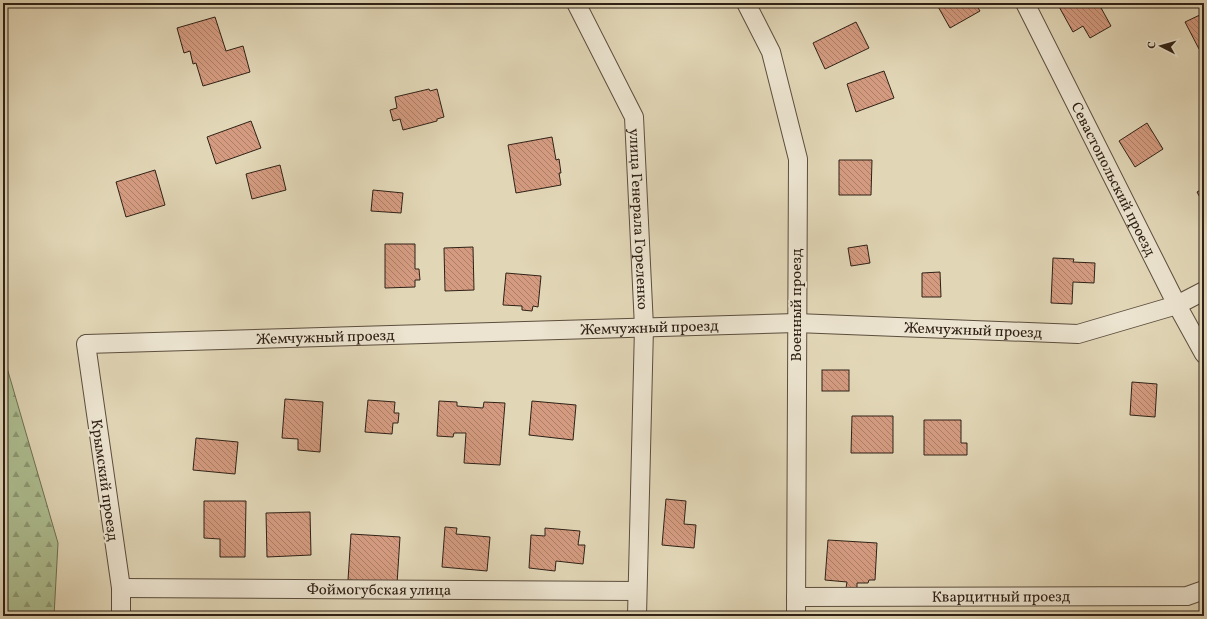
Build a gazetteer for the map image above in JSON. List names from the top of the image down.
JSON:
{
  "streets": {
    "street": [
      "Севастопольский проезд",
      "улица Генерала Гореленко",
      "Военный проезд",
      "Жемчужный проезд",
      "Крымский проезд",
      "Фоймогубская улица",
      "Кварцитный проезд"
    ]
  },
  "crossings": [
    ["Севастопольский проезд", "Жемчужный проезд"],
    ["улица Генерала Гореленко", "Жемчужный проезд"],
    ["улица Генерала Гореленко", "Фоймогубская улица"],
    ["Военный проезд", "Жемчужный проезд"],
    ["Военный проезд", "Кварцитный проезд"],
    ["Жемчужный проезд", "Крымский проезд"],
    ["Крымский проезд", "Фоймогубская улица"]
  ],
  "north": "left"
}
